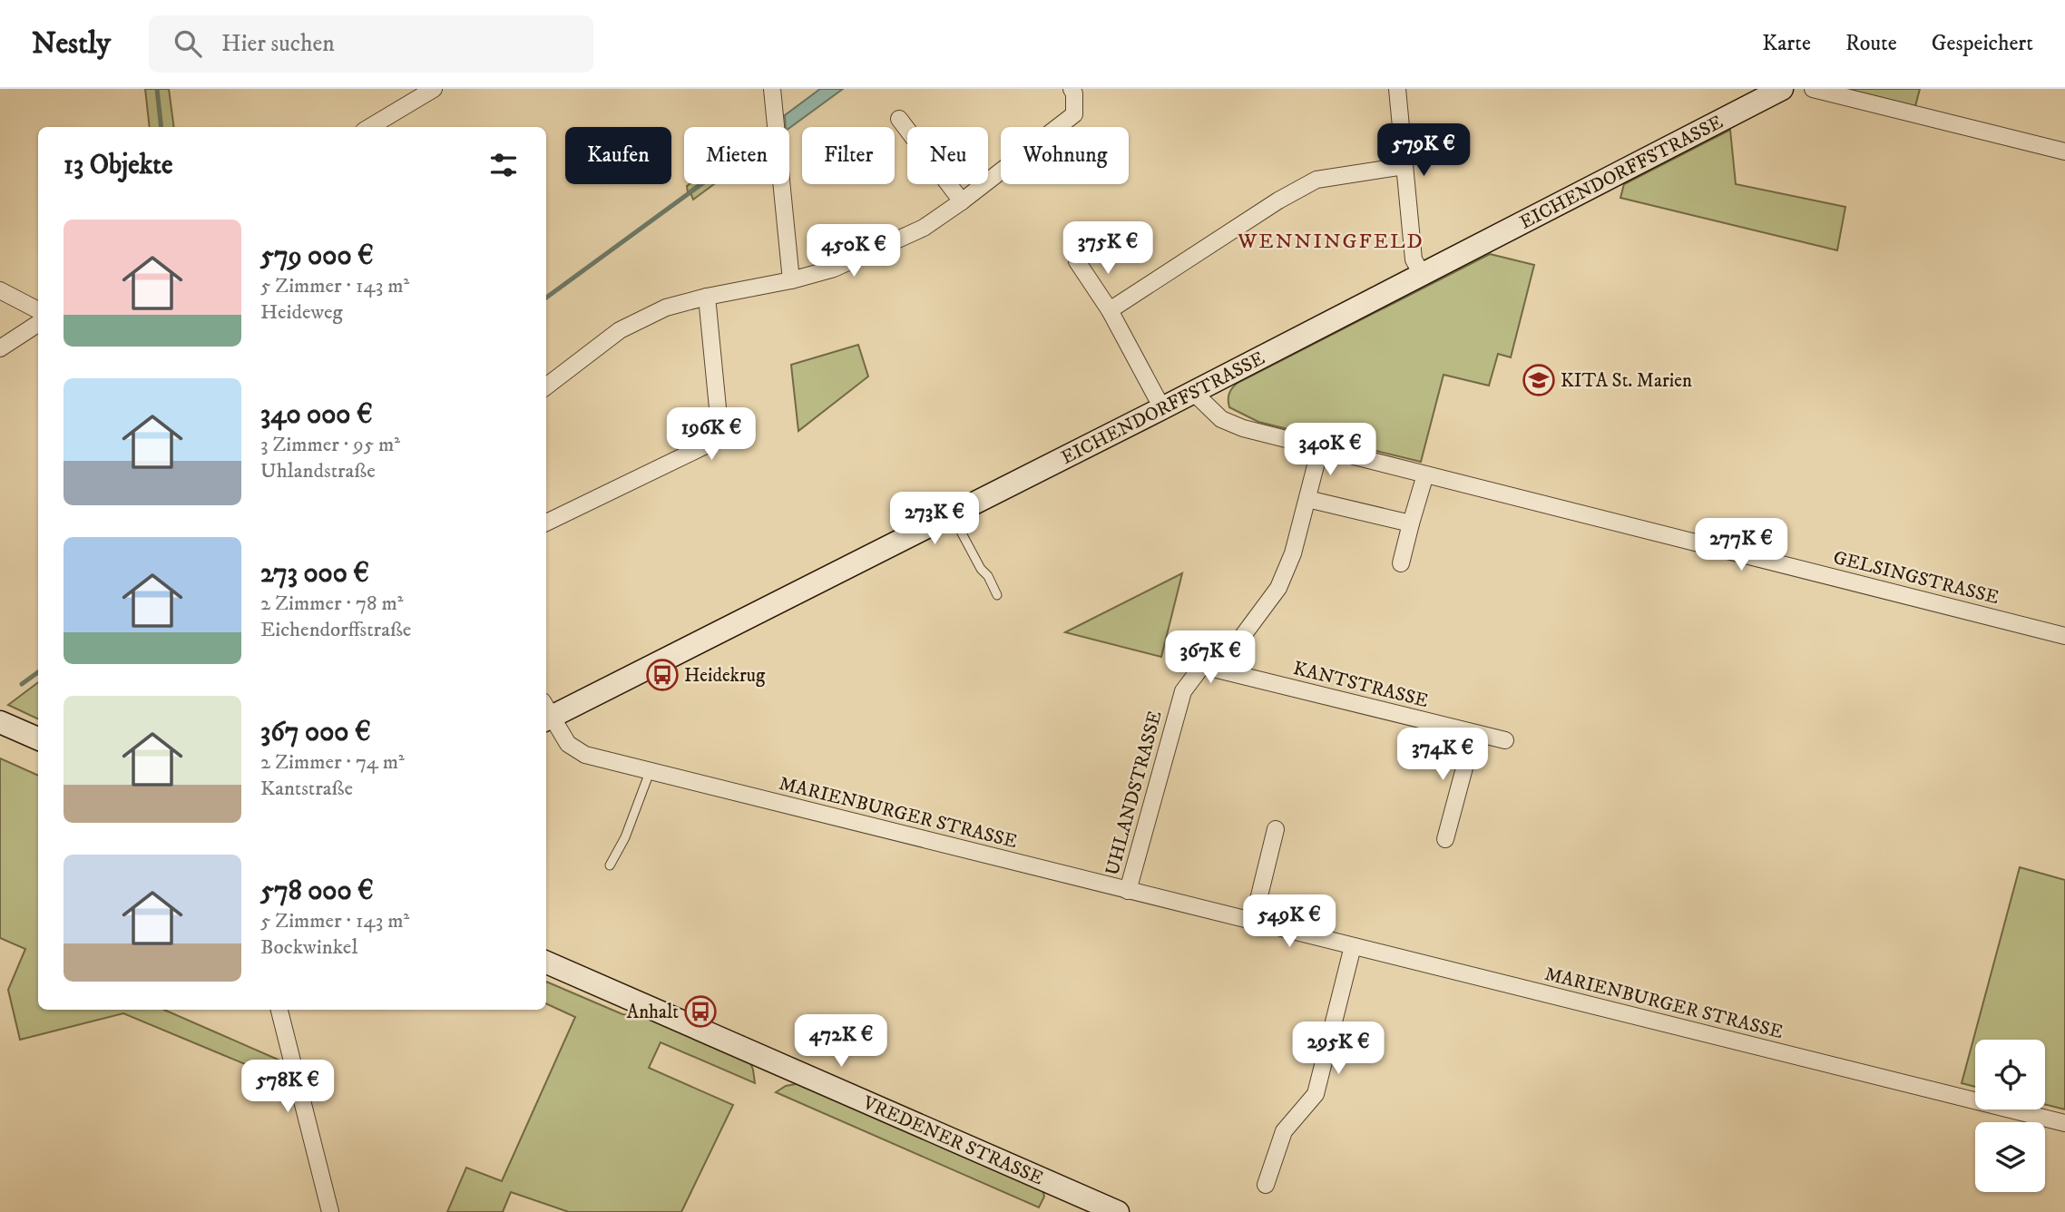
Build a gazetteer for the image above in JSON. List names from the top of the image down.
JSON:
{
  "streets": {
    "street": [
      "EICHENDORFFSTRASSE",
      "GELSINGSTRASSE",
      "KANTSTRASSE",
      "UHLANDSTRASSE",
      "MARIENBURGER STRASSE",
      "VREDENER STRASSE"
    ]
  },
  "crossings": [
    ["EICHENDORFFSTRASSE", "GELSINGSTRASSE"],
    ["EICHENDORFFSTRASSE", "MARIENBURGER STRASSE"],
    ["GELSINGSTRASSE", "UHLANDSTRASSE"],
    ["KANTSTRASSE", "UHLANDSTRASSE"],
    ["UHLANDSTRASSE", "MARIENBURGER STRASSE"]
  ],
  "districts": ["WENNINGFELD"],
  "places": {
    "school or university": ["KITA St. Marien"],
    "bus stop": ["Heidekrug", "Anhalt"]
  },
  "page": {
    "header": "Nestly",
    "search": "Hier suchen",
    "nav": ["Karte", "Route", "Gespeichert"],
    "price": [
      "579K €",
      "375K €",
      "450K €",
      "196K €",
      "340K €",
      "273K €",
      "277K €",
      "367K €",
      "374K €",
      "549K €",
      "472K €",
      "295K €",
      "578K €"
    ],
    "chip": [
      "Kaufen",
      "Mieten",
      "Filter",
      "Neu",
      "Wohnung"
    ],
    "heading": "13 Objekte",
    "list": [
      {
        "name": "579 000 €",
        "note": "5 Zimmer · 143 m² · Heideweg"
      },
      {
        "name": "340 000 €",
        "note": "3 Zimmer · 95 m² · Uhlandstraße"
      },
      {
        "name": "273 000 €",
        "note": "2 Zimmer · 78 m² · Eichendorffstraße"
      },
      {
        "name": "367 000 €",
        "note": "2 Zimmer · 74 m² · Kantstraße"
      },
      {
        "name": "578 000 €",
        "note": "5 Zimmer · 143 m² · Bockwinkel"
      }
    ]
  }
}
